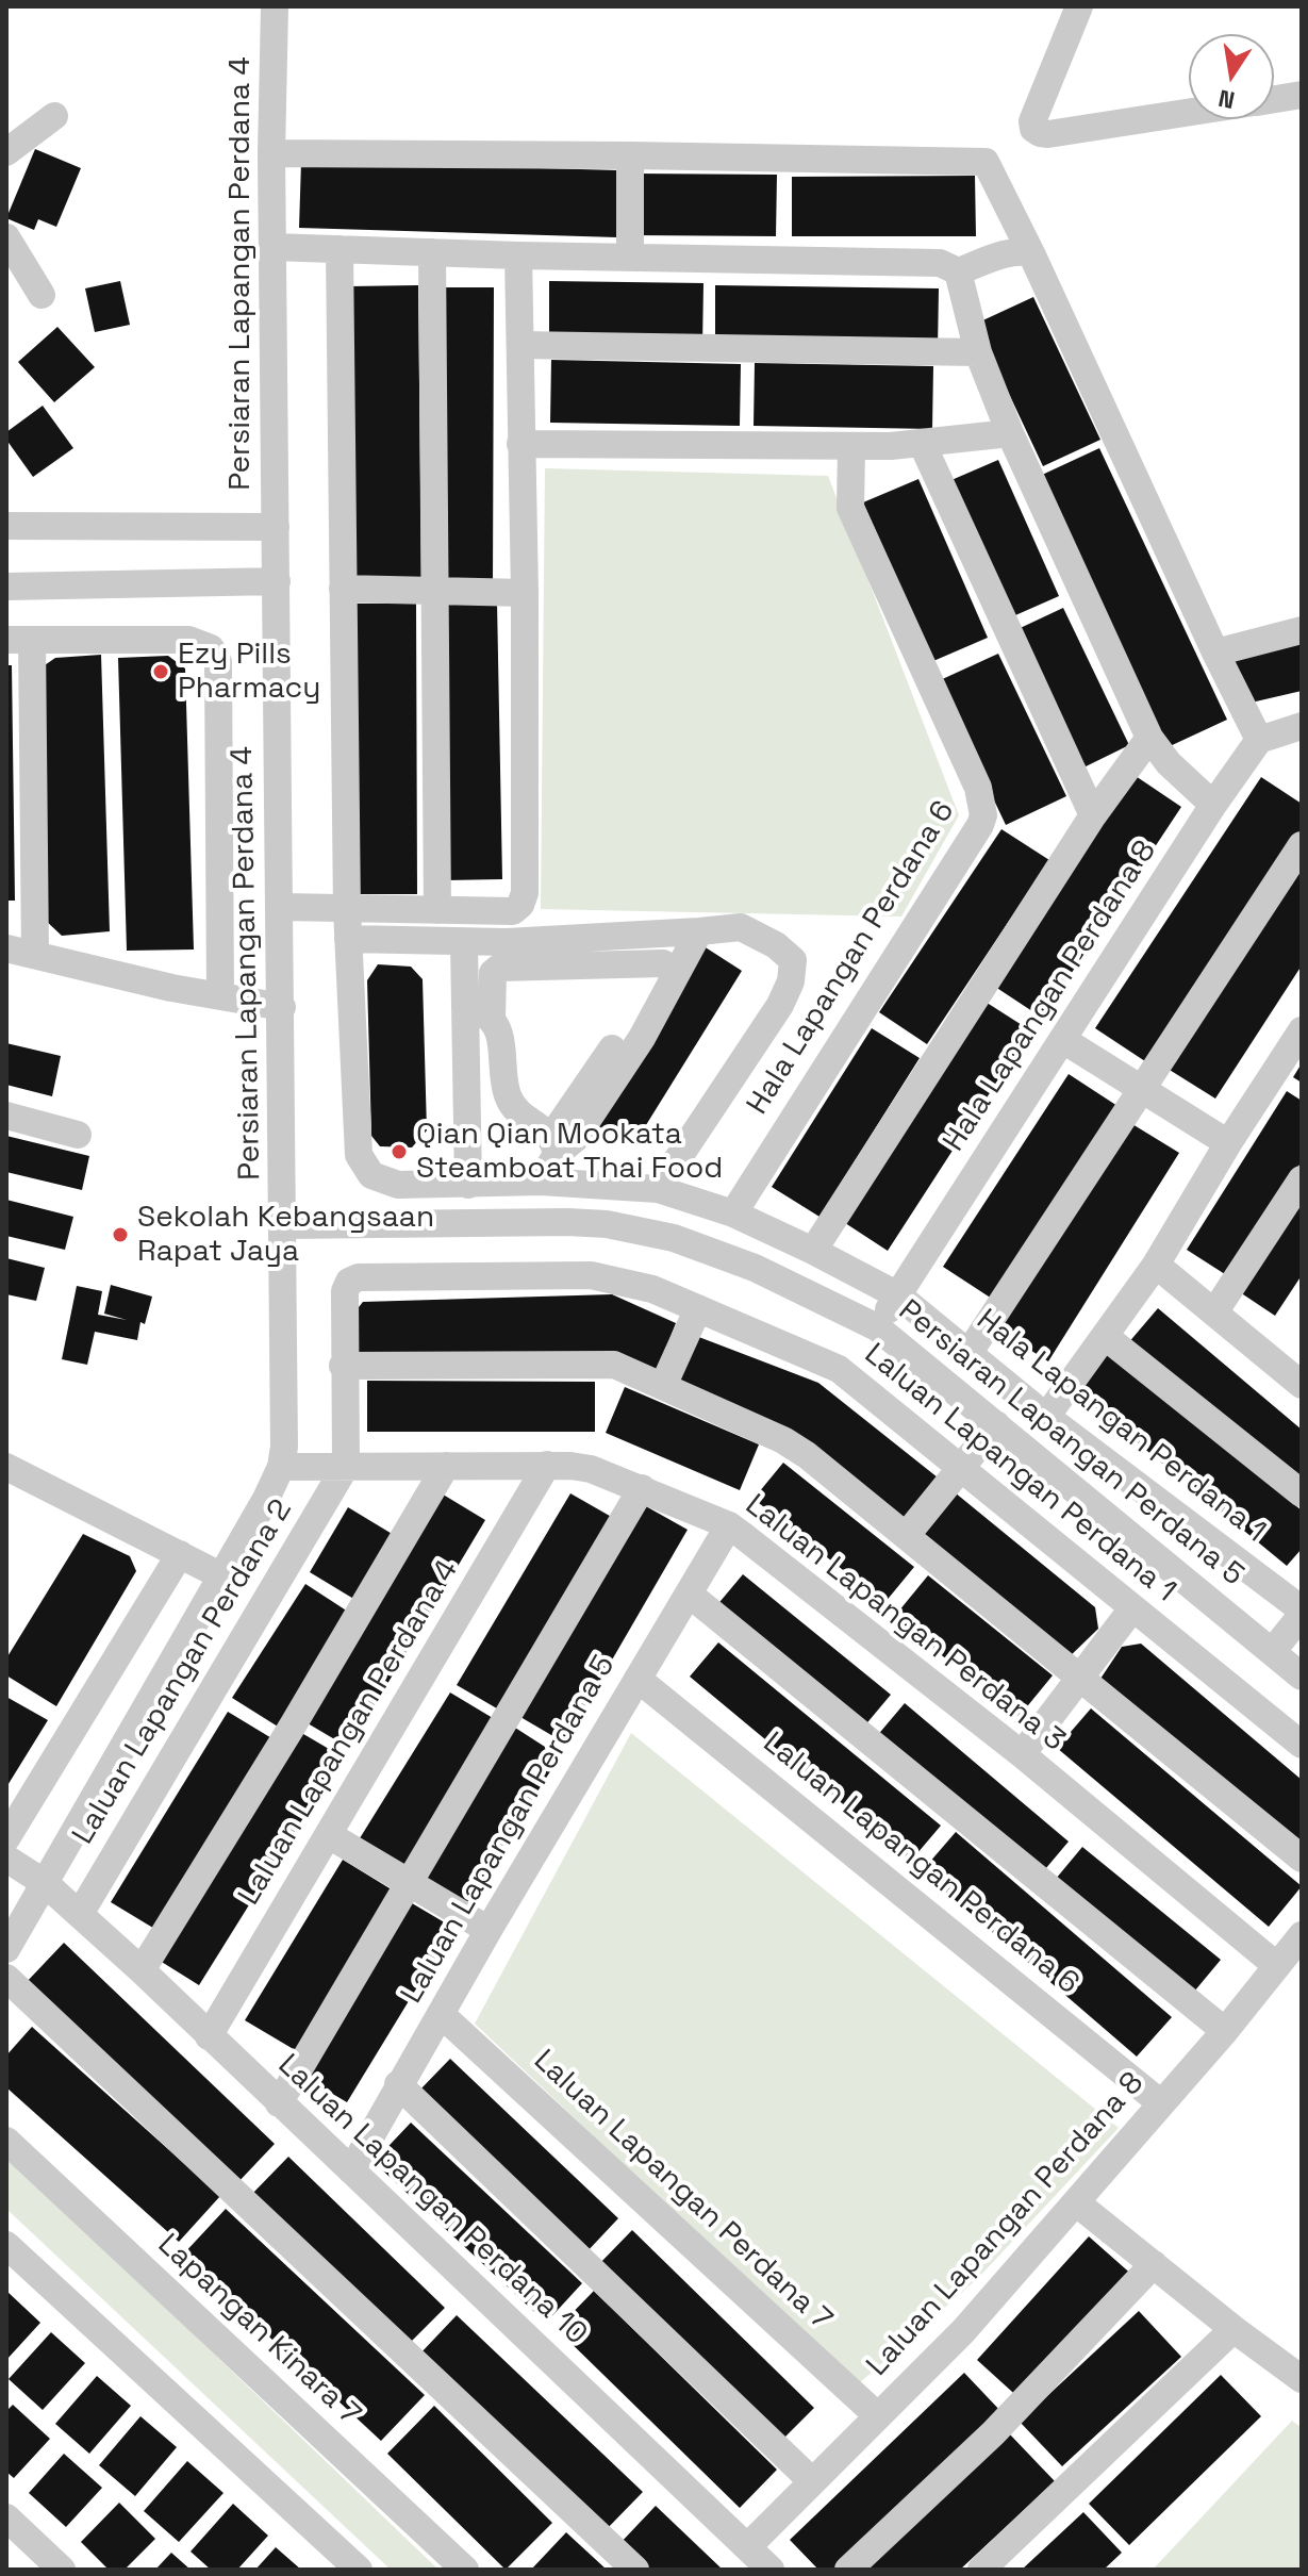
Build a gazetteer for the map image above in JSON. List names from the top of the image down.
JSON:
{
  "streets": {
    "street": [
      "Persiaran Lapangan Perdana 4",
      "Hala Lapangan Perdana 6",
      "Hala Lapangan Perdana 8",
      "Hala Lapangan Perdana 1",
      "Persiaran Lapangan Perdana 5",
      "Laluan Lapangan Perdana 1",
      "Laluan Lapangan Perdana 3",
      "Laluan Lapangan Perdana 2",
      "Laluan Lapangan Perdana 4",
      "Laluan Lapangan Perdana 5",
      "Laluan Lapangan Perdana 6",
      "Laluan Lapangan Perdana 7",
      "Laluan Lapangan Perdana 10",
      "Laluan Lapangan Perdana 8",
      "Lapangan Kinara 7"
    ]
  },
  "crossings": [
    ["Persiaran Lapangan Perdana 4", "Persiaran Lapangan Perdana 5"],
    ["Persiaran Lapangan Perdana 4", "Laluan Lapangan Perdana 3"],
    ["Persiaran Lapangan Perdana 4", "Laluan Lapangan Perdana 10"],
    ["Hala Lapangan Perdana 6", "Hala Lapangan Perdana 1"],
    ["Hala Lapangan Perdana 8", "Hala Lapangan Perdana 1"],
    ["Hala Lapangan Perdana 8", "Persiaran Lapangan Perdana 5"],
    ["Laluan Lapangan Perdana 1", "Laluan Lapangan Perdana 3"],
    ["Laluan Lapangan Perdana 1", "Laluan Lapangan Perdana 2"],
    ["Laluan Lapangan Perdana 3", "Laluan Lapangan Perdana 2"],
    ["Laluan Lapangan Perdana 3", "Laluan Lapangan Perdana 4"],
    ["Laluan Lapangan Perdana 3", "Laluan Lapangan Perdana 5"],
    ["Laluan Lapangan Perdana 3", "Laluan Lapangan Perdana 8"],
    ["Laluan Lapangan Perdana 2", "Laluan Lapangan Perdana 10"],
    ["Laluan Lapangan Perdana 4", "Laluan Lapangan Perdana 10"],
    ["Laluan Lapangan Perdana 5", "Laluan Lapangan Perdana 6"],
    ["Laluan Lapangan Perdana 5", "Laluan Lapangan Perdana 7"],
    ["Laluan Lapangan Perdana 5", "Laluan Lapangan Perdana 10"],
    ["Laluan Lapangan Perdana 6", "Laluan Lapangan Perdana 8"],
    ["Laluan Lapangan Perdana 7", "Laluan Lapangan Perdana 8"],
    ["Laluan Lapangan Perdana 10", "Laluan Lapangan Perdana 8"]
  ],
  "places": ["Ezy Pills Pharmacy", "Qian Qian Mookata Steamboat Thai Food", "Sekolah Kebangsaan Rapat Jaya"],
  "north": "bottom"
}
